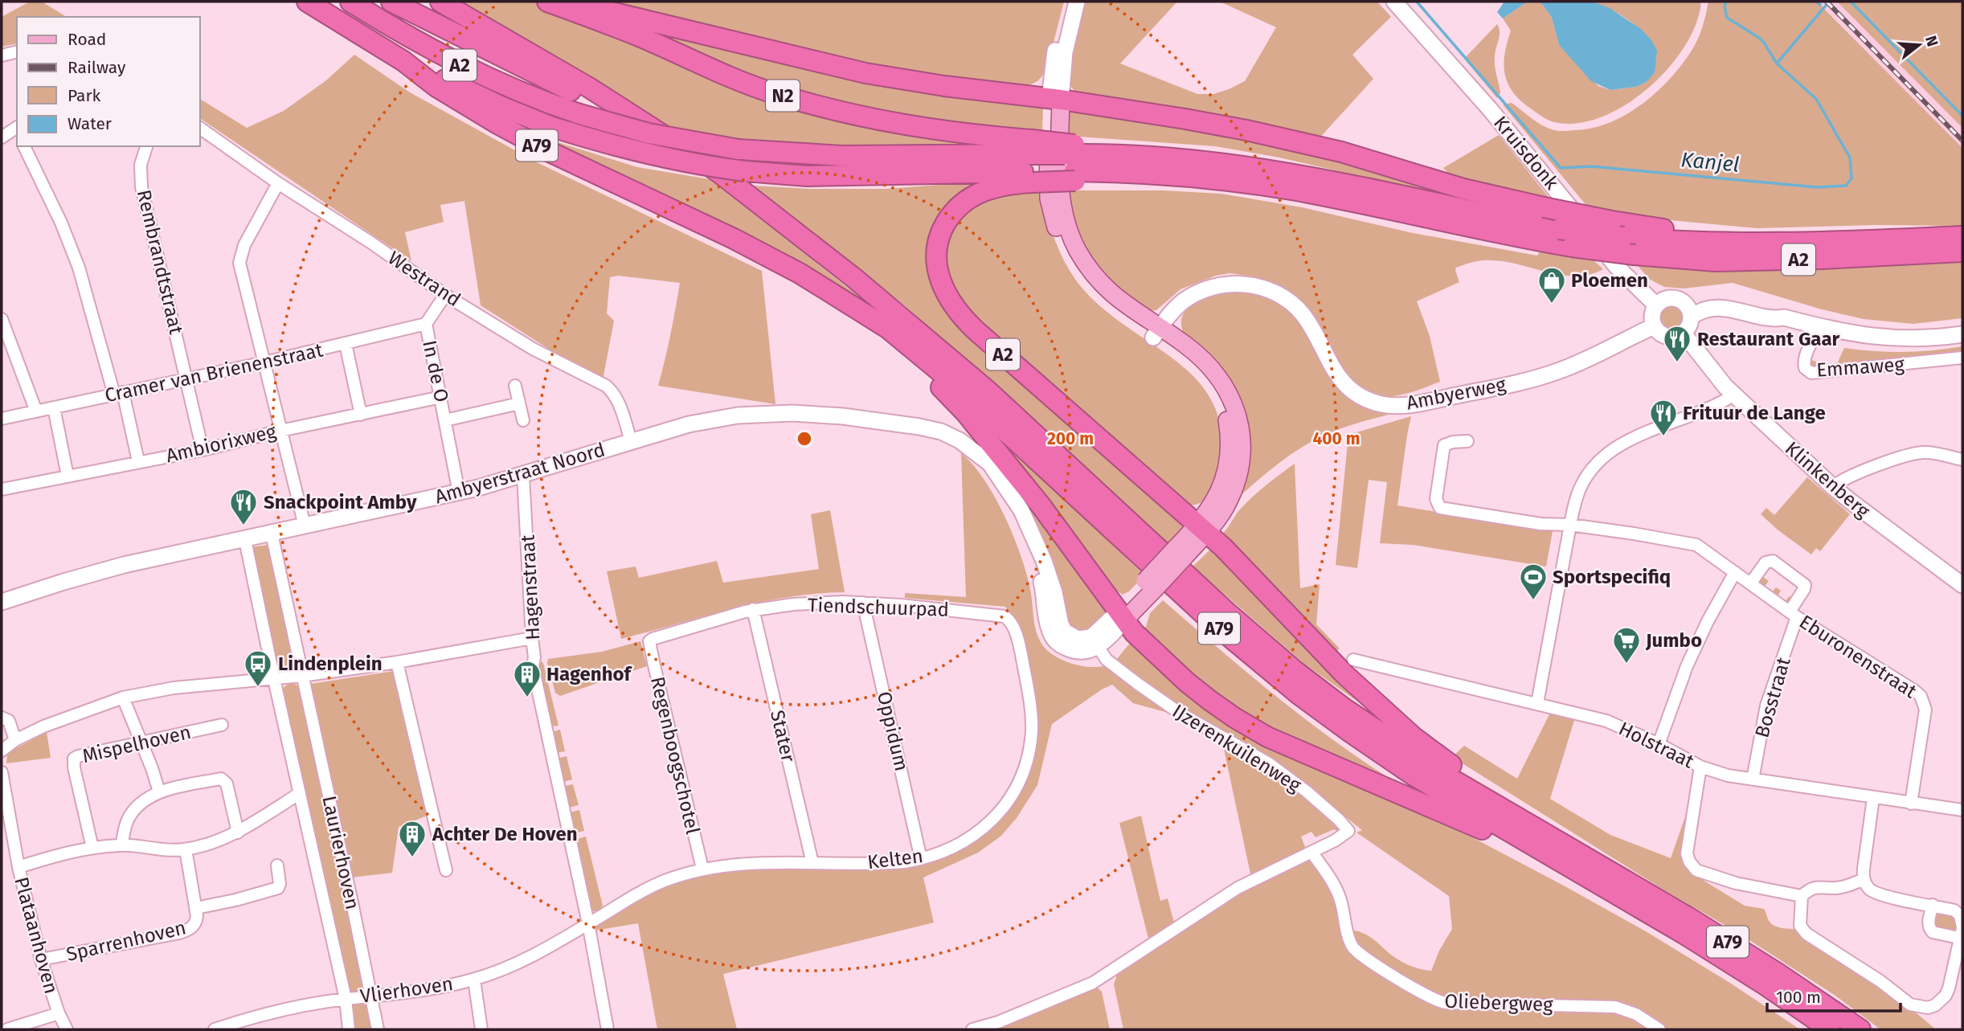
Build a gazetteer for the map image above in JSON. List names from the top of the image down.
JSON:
{
  "streets": {
    "highway": ["A2", "N2", "A79"],
    "street": [
      "Kruisdonk",
      "Rembrandtstraat",
      "Westrand",
      "Emmaweg",
      "In de O",
      "Cramer van Brienenstraat",
      "Ambyerweg",
      "Ambiorixweg",
      "Ambyerstraat Noord",
      "Klinkenberg",
      "Hagenstraat",
      "Tiendschuurpad",
      "Eburonenstraat",
      "Bosstraat",
      "Oppidum",
      "Stater",
      "Mispelhoven",
      "Holstraat",
      "IJzerenkuilenweg",
      "Regenboogschotel",
      "Laurierhoven",
      "Kelten",
      "Plataanhoven",
      "Sparrenhoven",
      "Vlierhoven",
      "Oliebergweg"
    ]
  },
  "crossings": [
    ["A2", "N2"],
    ["A2", "A79"],
    ["Kruisdonk", "Ambyerweg"],
    ["Kruisdonk", "Klinkenberg"],
    ["Rembrandtstraat", "Cramer van Brienenstraat"],
    ["Rembrandtstraat", "Ambiorixweg"],
    ["Westrand", "In de O"],
    ["Westrand", "Ambyerstraat Noord"],
    ["In de O", "Cramer van Brienenstraat"],
    ["In de O", "Ambiorixweg"],
    ["In de O", "Ambyerstraat Noord"],
    ["Ambyerweg", "Klinkenberg"],
    ["Ambyerstraat Noord", "Hagenstraat"],
    ["Ambyerstraat Noord", "IJzerenkuilenweg"],
    ["Hagenstraat", "Kelten"],
    ["Hagenstraat", "Vlierhoven"],
    ["Tiendschuurpad", "Oppidum"],
    ["Tiendschuurpad", "Stater"],
    ["Tiendschuurpad", "Regenboogschotel"],
    ["Tiendschuurpad", "Kelten"],
    ["Eburonenstraat", "Bosstraat"],
    ["Eburonenstraat", "Holstraat"],
    ["Bosstraat", "Holstraat"],
    ["Oppidum", "Kelten"],
    ["Stater", "Kelten"],
    ["IJzerenkuilenweg", "Oliebergweg"],
    ["Regenboogschotel", "Kelten"],
    ["Laurierhoven", "Vlierhoven"],
    ["Kelten", "Vlierhoven"],
    ["Plataanhoven", "Sparrenhoven"]
  ],
  "water": ["Kanjel"],
  "places": {
    "shop": ["Ploemen"],
    "restaurant": ["Restaurant Gaar", "Frituur de Lange", "Snackpoint Amby"],
    "sports": ["Sportspecifiq"],
    "supermarket": ["Jumbo"],
    "bus stop": ["Lindenplein"],
    "building": ["Hagenhof", "Achter De Hoven"]
  },
  "legend": [
    "Road",
    "Railway",
    "Park",
    "Water"
  ],
  "scale_bar": "100 m",
  "north": "right",
  "rings": ["200 m", "400 m"]
}
